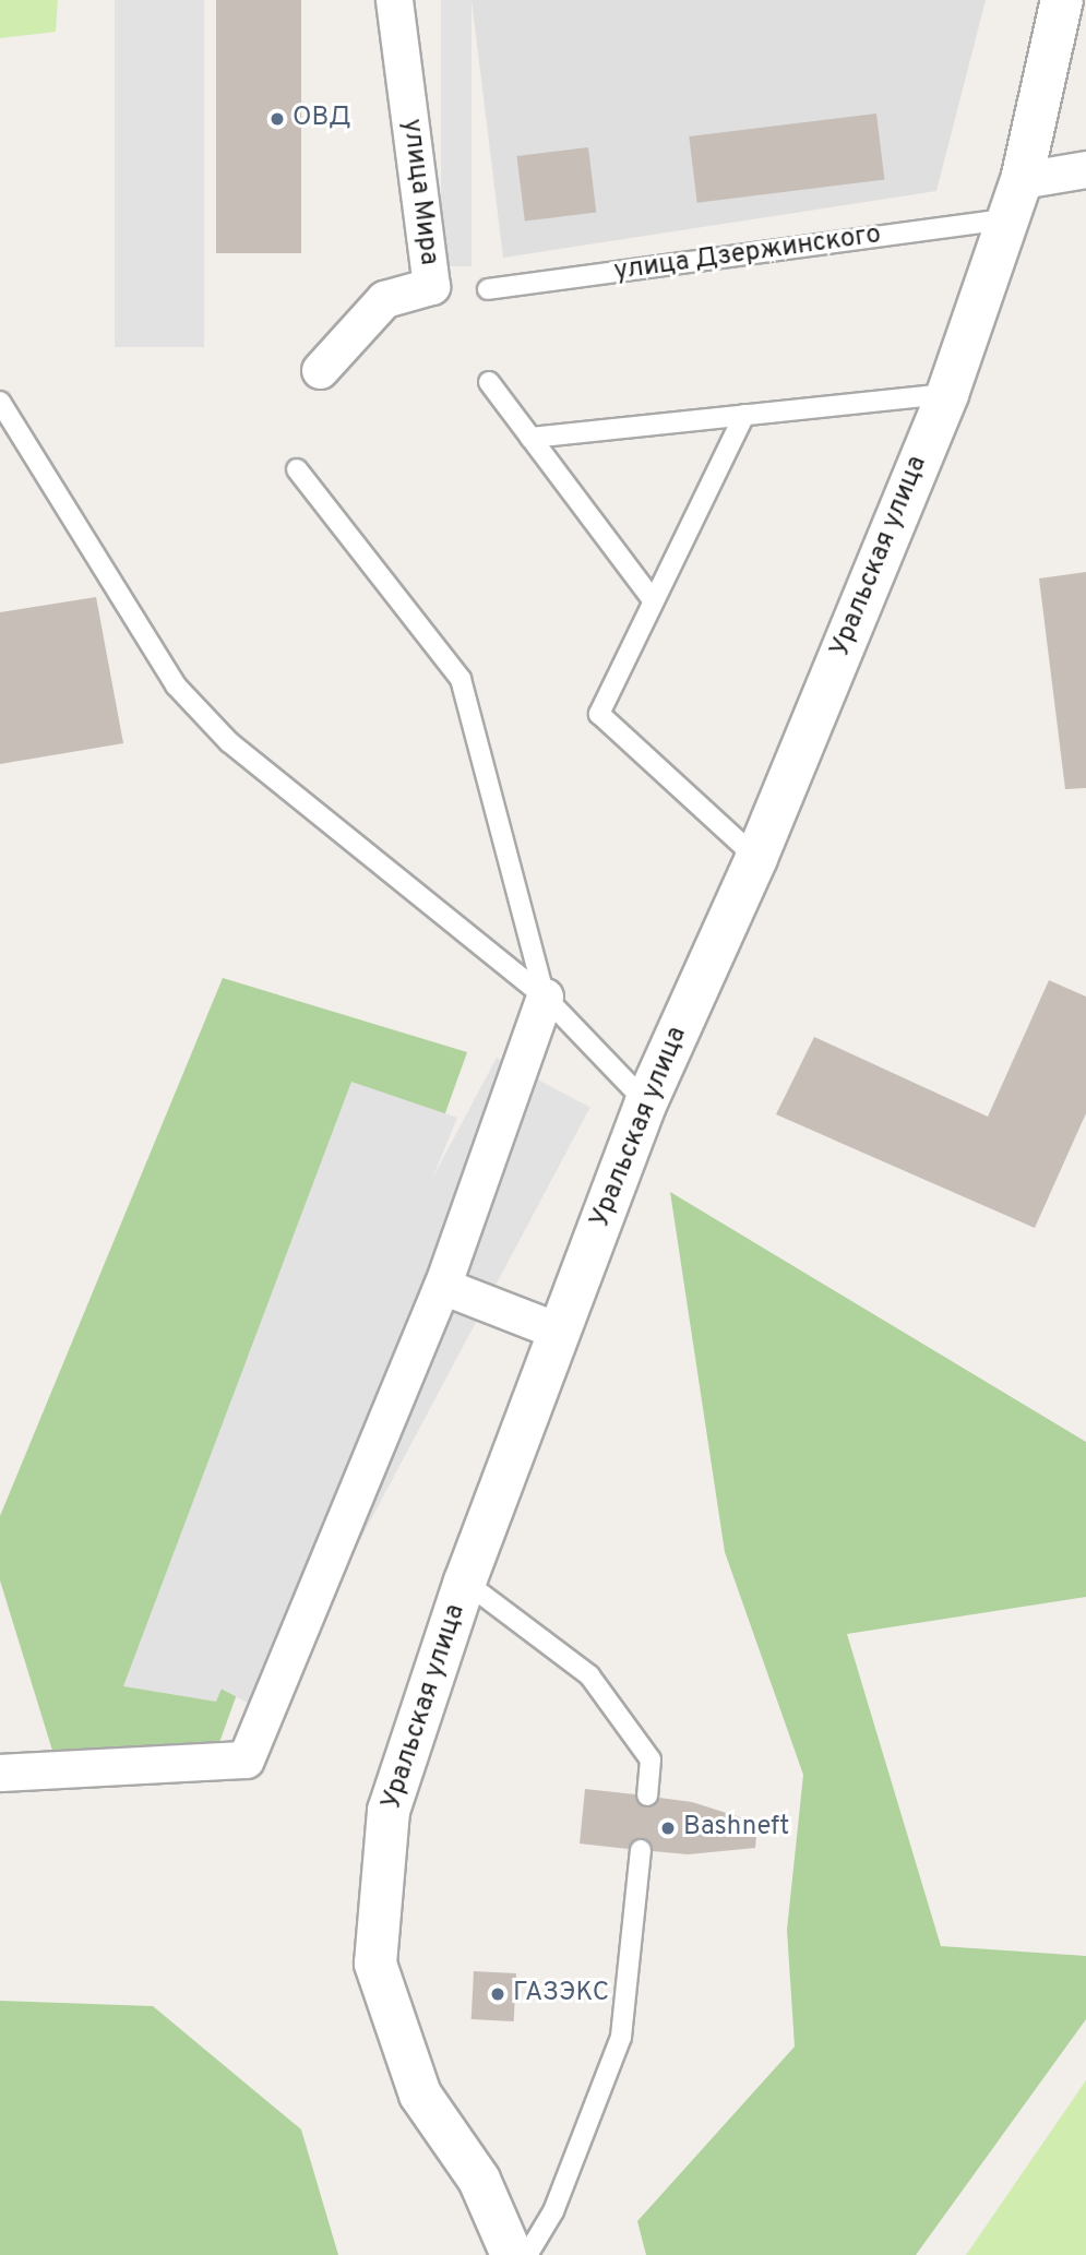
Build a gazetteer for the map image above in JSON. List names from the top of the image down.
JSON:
{
  "streets": {
    "street": ["улица Мира", "Уральская улица"],
    "lane": ["улица Дзержинского"]
  },
  "crossings": [
    ["улица Дзержинского", "Уральская улица"]
  ],
  "places": ["ОВД", "Bashneft", "ГАЗЭКС"]
}
